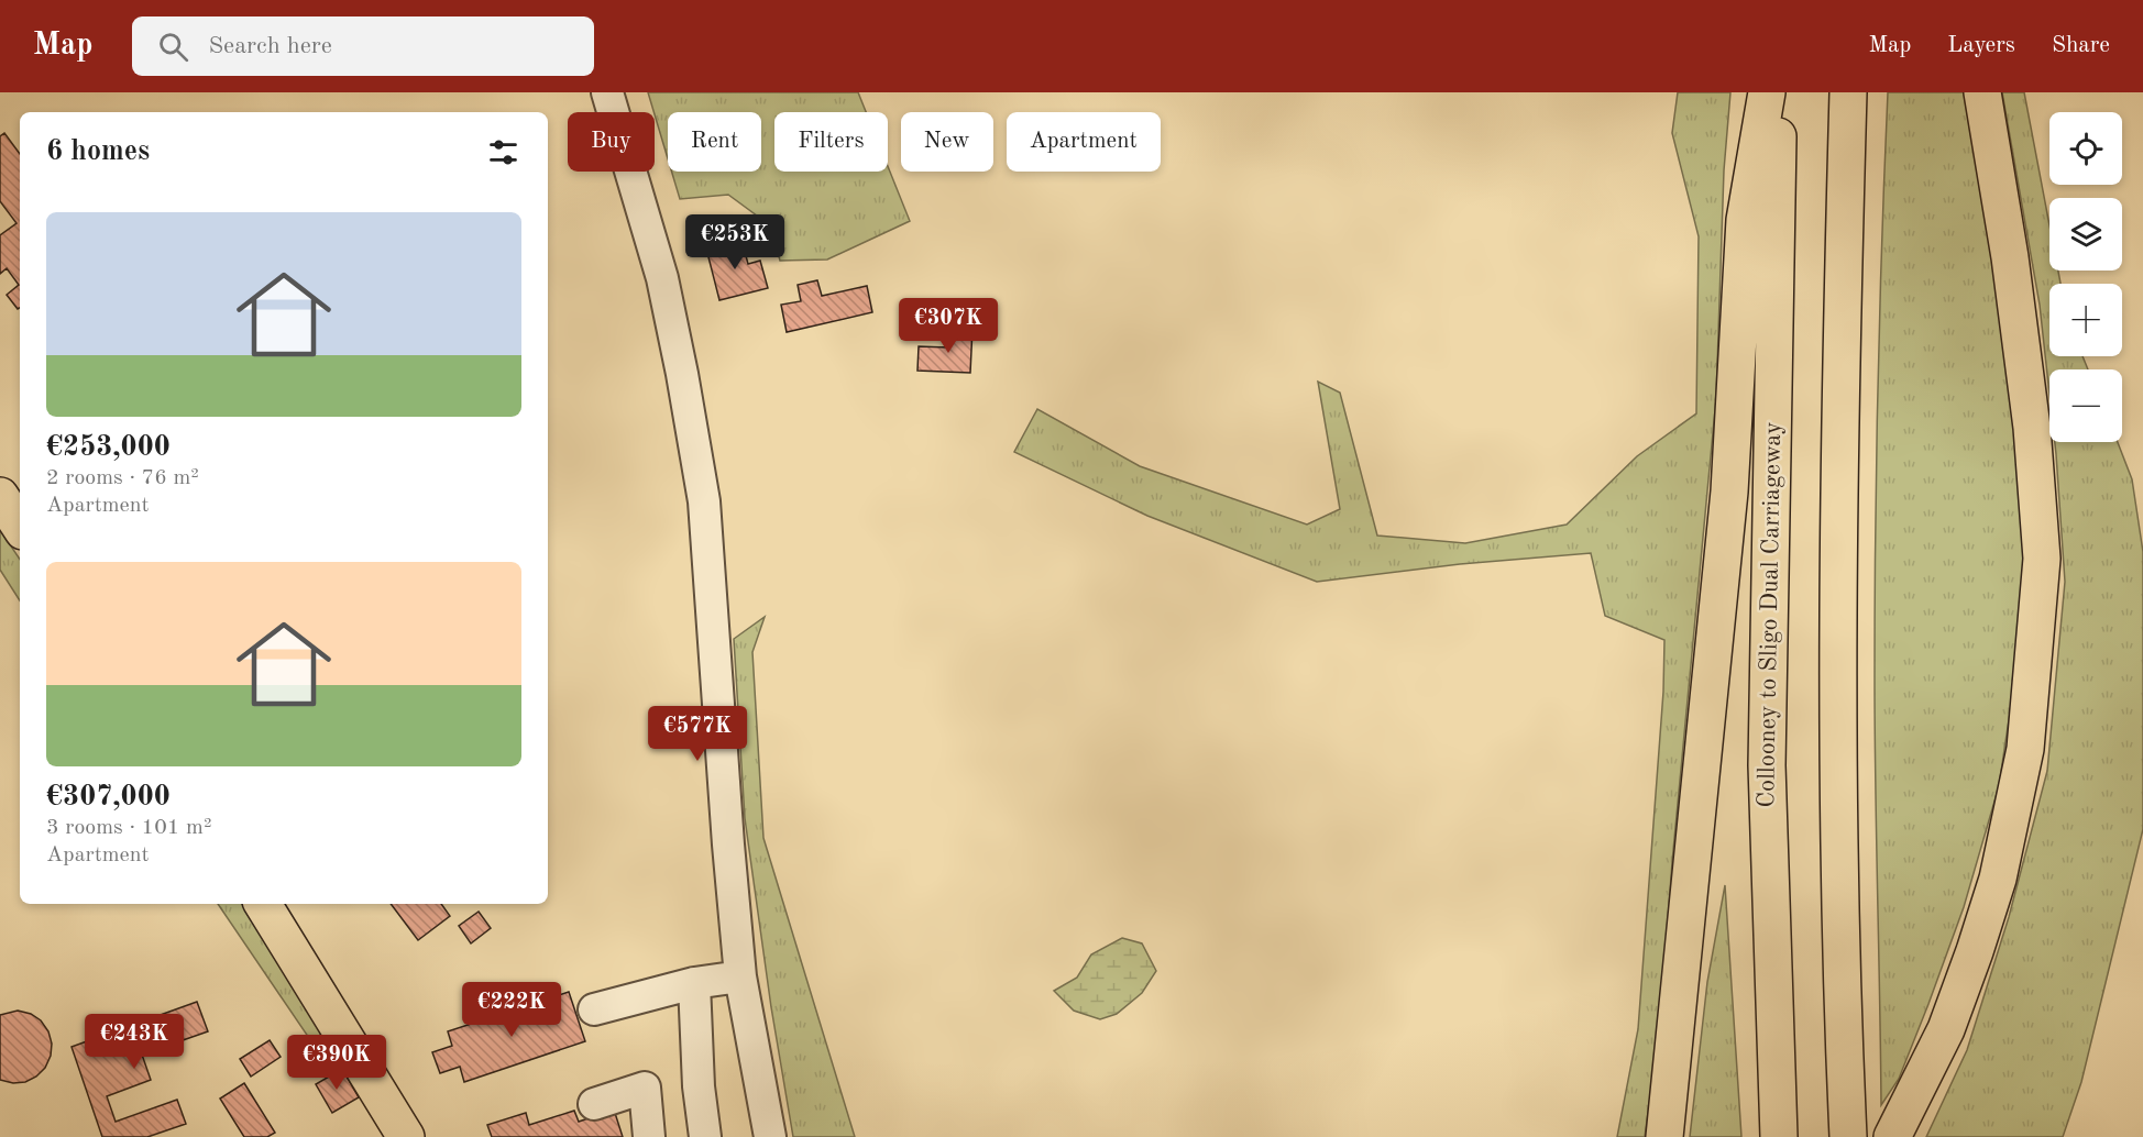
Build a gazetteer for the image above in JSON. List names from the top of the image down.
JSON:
{
  "streets": {
    "main road": ["Collooney to Sligo Dual Carriageway"]
  },
  "page": {
    "header": "Map",
    "search": "Search here",
    "nav": ["Map", "Layers", "Share"],
    "map_buttons": ["+", "−"],
    "chip": [
      "Buy",
      "Rent",
      "Filters",
      "New",
      "Apartment"
    ],
    "heading": "6 homes",
    "list": [
      {
        "name": "€253,000",
        "note": "2 rooms · 76 m² · Apartment"
      },
      {
        "name": "€307,000",
        "note": "3 rooms · 101 m² · Apartment"
      }
    ],
    "price": [
      "€253K",
      "€307K",
      "€577K",
      "€222K",
      "€243K",
      "€390K"
    ]
  }
}
